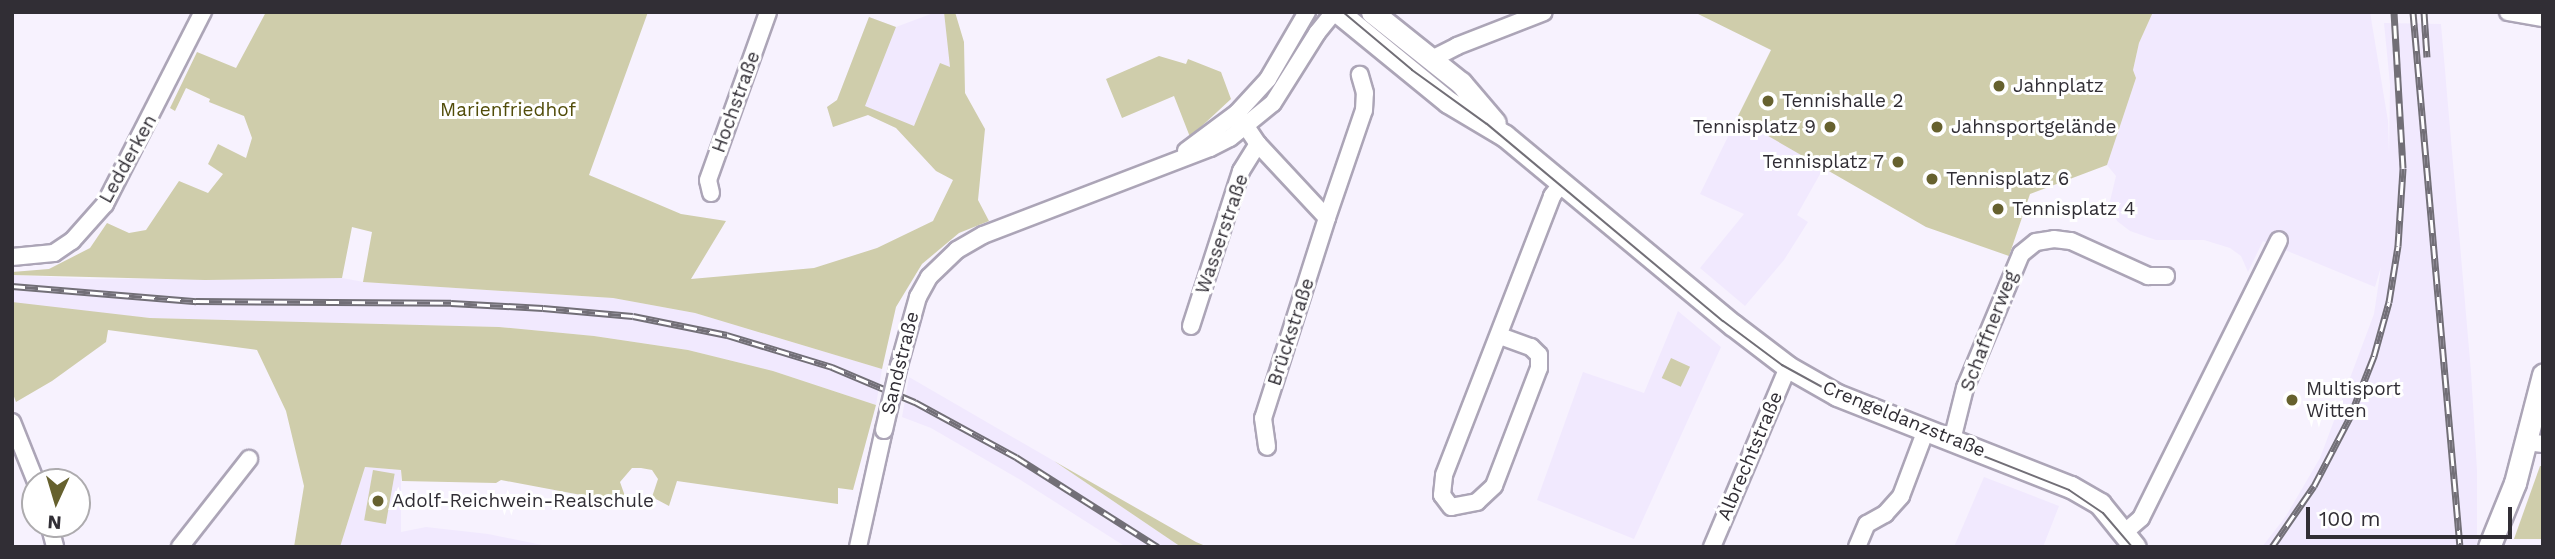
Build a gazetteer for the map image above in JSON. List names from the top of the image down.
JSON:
{
  "streets": {
    "main road": ["Crengeldanzstraße"],
    "street": [
      "Hochstraße",
      "Ledderken",
      "Wasserstraße",
      "Schaffnerweg",
      "Brückstraße",
      "Sandstraße",
      "Albrechtstraße"
    ]
  },
  "crossings": [
    ["Schaffnerweg", "Crengeldanzstraße"],
    ["Sandstraße", "Crengeldanzstraße"],
    ["Crengeldanzstraße", "Albrechtstraße"]
  ],
  "parks": ["Marienfriedhof"],
  "places": [
    "Jahnplatz",
    "Tennishalle 2",
    "Tennisplatz 9",
    "Jahnsportgelände",
    "Tennisplatz 7",
    "Tennisplatz 6",
    "Tennisplatz 4",
    "Multisport Witten",
    "Adolf-Reichwein-Realschule"
  ],
  "scale_bar": "100 m",
  "north": "bottom"
}
